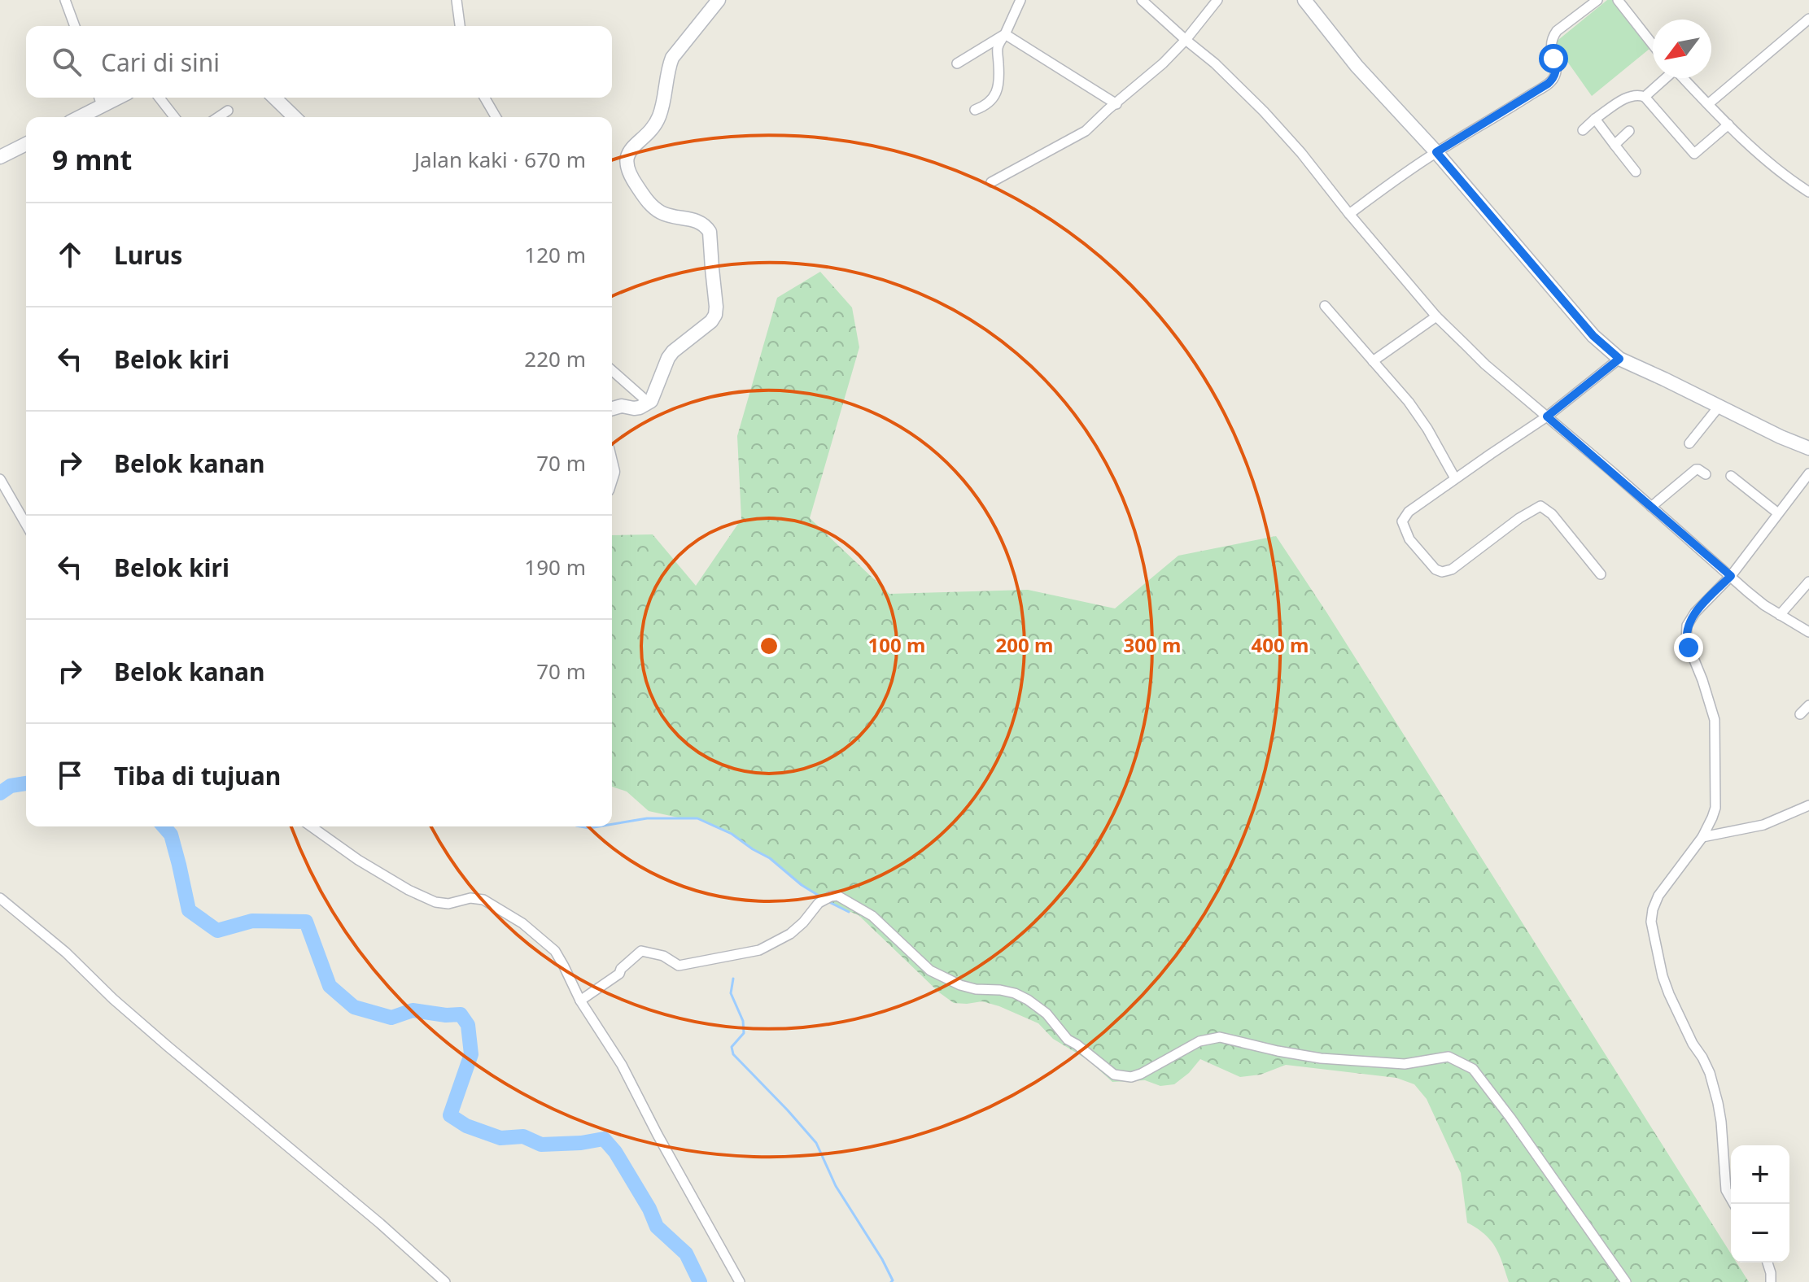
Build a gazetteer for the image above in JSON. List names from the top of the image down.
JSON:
{
  "north": "bottom left",
  "page": {
    "search": "Cari di sini",
    "heading": ["9 mnt", "Jalan kaki · 670 m"],
    "list": [
      ["Lurus", "120 m"],
      ["Belok kiri", "220 m"],
      ["Belok kanan", "70 m"],
      ["Belok kiri", "190 m"],
      ["Belok kanan", "70 m"],
      "Tiba di tujuan"
    ],
    "map_buttons": ["+", "−"]
  },
  "rings": [
    "100 m",
    "200 m",
    "300 m",
    "400 m"
  ]
}
